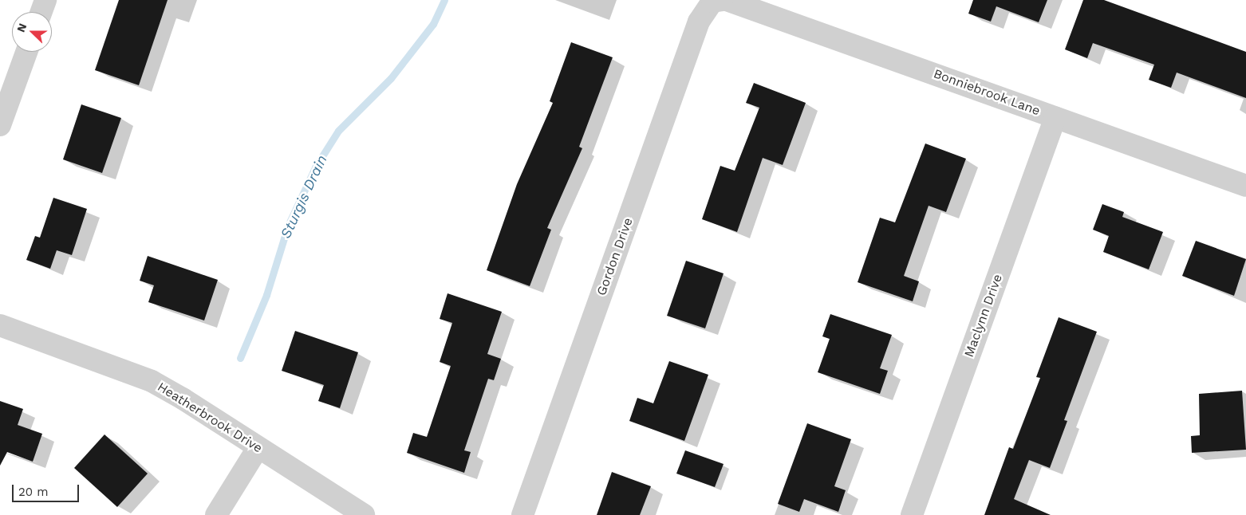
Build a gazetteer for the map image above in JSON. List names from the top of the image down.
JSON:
{
  "streets": {
    "street": [
      "Bonniebrook Lane",
      "Gordon Drive",
      "Maclynn Drive",
      "Heatherbrook Drive"
    ]
  },
  "crossings": [
    ["Bonniebrook Lane", "Gordon Drive"],
    ["Bonniebrook Lane", "Maclynn Drive"]
  ],
  "water": ["Sturgis Drain"],
  "scale_bar": "20 m",
  "north": "left"
}
